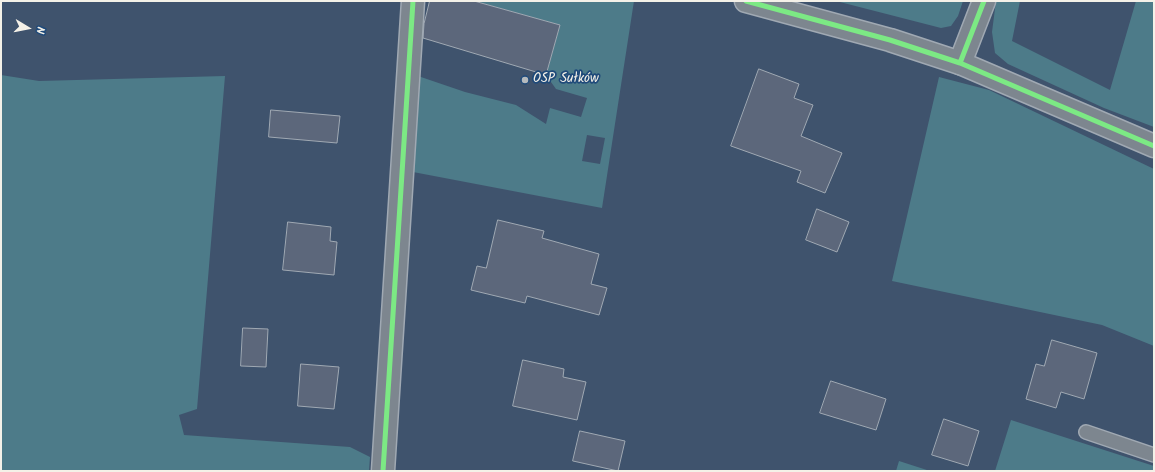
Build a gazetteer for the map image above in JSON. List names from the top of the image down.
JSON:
{
  "places": ["OSP Sułków"],
  "north": "right"
}
